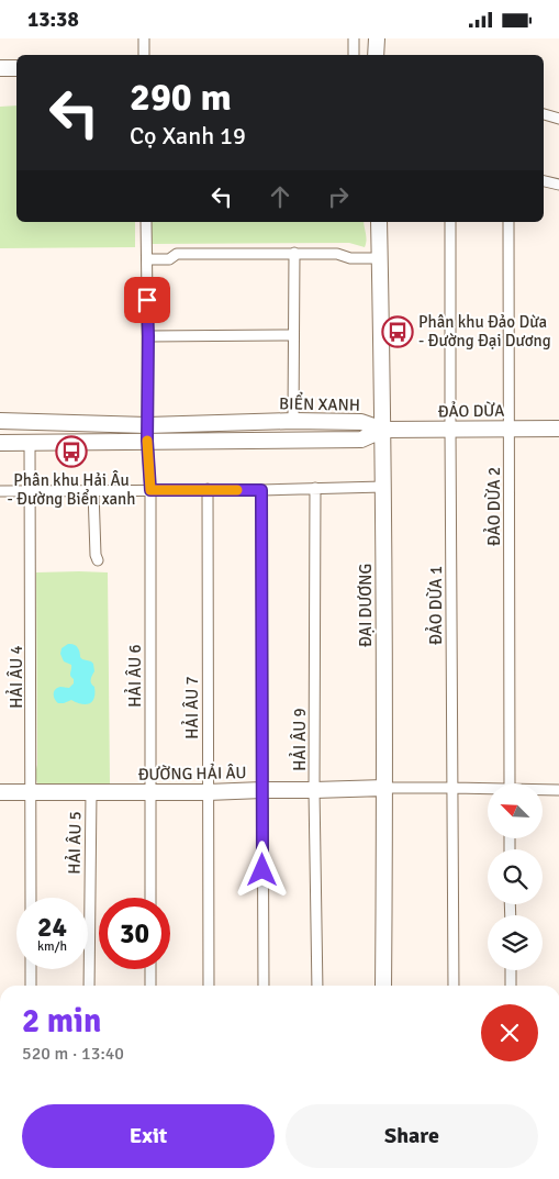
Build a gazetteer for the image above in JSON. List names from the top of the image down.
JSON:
{
  "streets": {
    "street": [
      "BIỂN XANH",
      "ĐẢO DỪA",
      "ĐẢO DỪA 2",
      "ĐẠI DƯƠNG",
      "ĐẢO DỪA 1",
      "HẢI ÂU 6",
      "HẢI ÂU 4",
      "HẢI ÂU 7",
      "HẢI ÂU 9",
      "ĐƯỜNG HẢI ÂU",
      "HẢI ÂU 5"
    ]
  },
  "crossings": [
    ["BIỂN XANH", "ĐẢO DỪA"],
    ["BIỂN XANH", "ĐẠI DƯƠNG"],
    ["BIỂN XANH", "HẢI ÂU 6"],
    ["BIỂN XANH", "HẢI ÂU 4"],
    ["ĐẢO DỪA", "ĐẢO DỪA 2"],
    ["ĐẢO DỪA", "ĐẠI DƯƠNG"],
    ["ĐẢO DỪA", "ĐẢO DỪA 1"],
    ["ĐẠI DƯƠNG", "ĐƯỜNG HẢI ÂU"],
    ["HẢI ÂU 6", "ĐƯỜNG HẢI ÂU"],
    ["HẢI ÂU 4", "ĐƯỜNG HẢI ÂU"],
    ["HẢI ÂU 7", "ĐƯỜNG HẢI ÂU"],
    ["HẢI ÂU 9", "ĐƯỜNG HẢI ÂU"],
    ["ĐƯỜNG HẢI ÂU", "HẢI ÂU 5"]
  ],
  "places": {
    "bus stop": ["Phân khu Đảo Dừa - Đường Đại Dương", "Phân khu Hải Âu - Đường Biển xanh"]
  },
  "north": "top left",
  "page": {
    "status": "13:38",
    "turn": ["290 m", "Cọ Xanh 19"],
    "speed": "24 km/h",
    "limit": "30",
    "heading": ["2 min", "520 m · 13:40"],
    "buttons": ["Exit", "Share"]
  }
}
